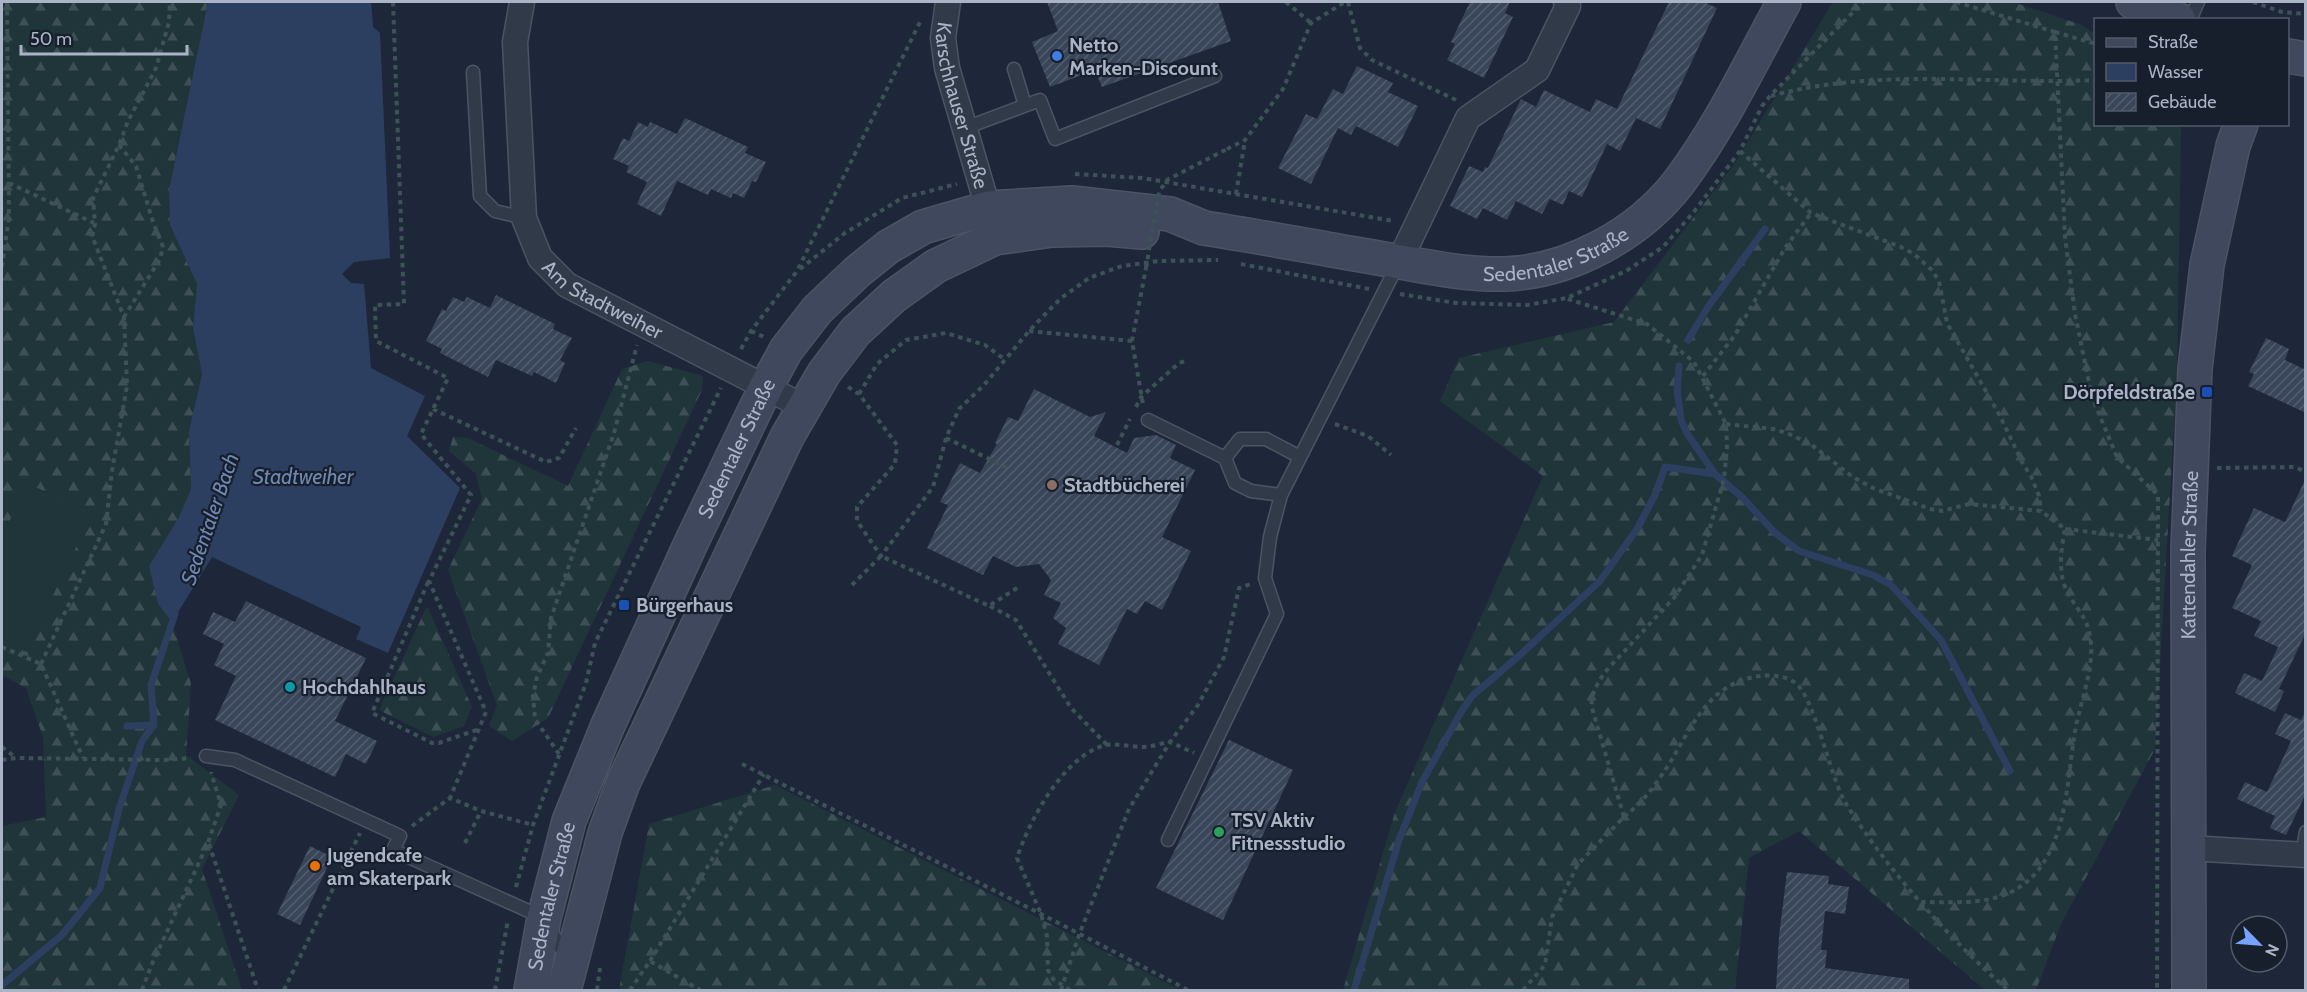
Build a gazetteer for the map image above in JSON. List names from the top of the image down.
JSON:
{
  "streets": {
    "street": [
      "Karschhauser Straße",
      "Sedentaler Straße",
      "Am Stadtweiher",
      "Kattendahler Straße"
    ]
  },
  "crossings": [
    ["Karschhauser Straße", "Sedentaler Straße"],
    ["Sedentaler Straße", "Am Stadtweiher"]
  ],
  "water": ["Stadtweiher", "Sedentaler Bach"],
  "places": {
    "other": [
      "Netto Marken-Discount",
      "Stadtbücherei",
      "Hochdahlhaus",
      "TSV Aktiv Fitnessstudio",
      "Jugendcafe am Skaterpark"
    ],
    "transit": ["Dörpfeldstraße", "Bürgerhaus"]
  },
  "legend": ["Straße", "Wasser", "Gebäude"],
  "scale_bar": "50 m",
  "north": "bottom right"
}
